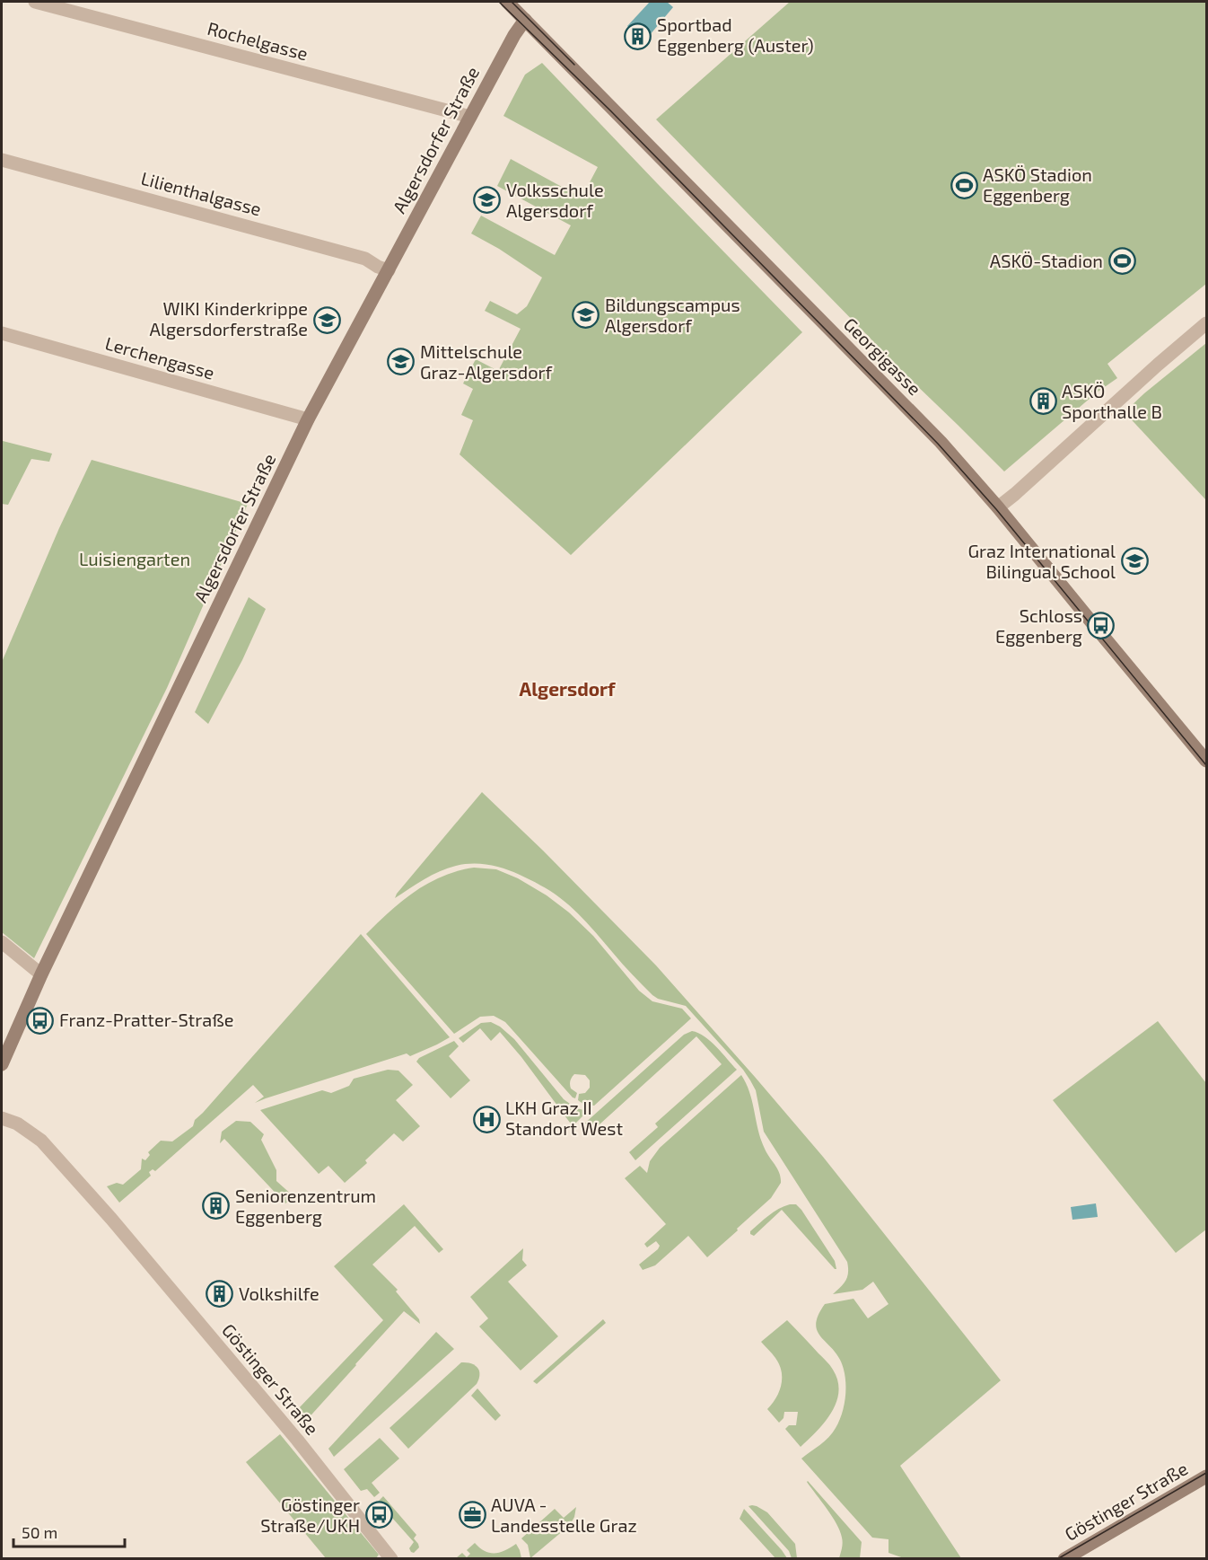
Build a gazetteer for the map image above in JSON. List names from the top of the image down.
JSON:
{
  "streets": {
    "main road": ["Algersdorfer Straße", "Georgigasse", "Göstinger Straße"],
    "street": ["Rochelgasse", "Lilienthalgasse", "Lerchengasse"]
  },
  "crossings": [
    ["Rochelgasse", "Algersdorfer Straße"],
    ["Algersdorfer Straße", "Lilienthalgasse"],
    ["Algersdorfer Straße", "Georgigasse"],
    ["Algersdorfer Straße", "Lerchengasse"]
  ],
  "districts": ["Algersdorf"],
  "parks": ["Luisiengarten"],
  "places": {
    "building": [
      "Sportbad Eggenberg (Auster)",
      "ASKÖ Sporthalle B",
      "Seniorenzentrum Eggenberg",
      "Volkshilfe"
    ],
    "sports": ["ASKÖ Stadion Eggenberg", "ASKÖ-Stadion"],
    "school or university": [
      "Volksschule Algersdorf",
      "Bildungscampus Algersdorf",
      "WIKI Kinderkrippe Algersdorferstraße",
      "Mittelschule Graz-Algersdorf",
      "Graz International Bilingual School"
    ],
    "bus stop": ["Schloss Eggenberg", "Franz-Pratter-Straße", "Göstinger Straße/UKH"],
    "hospital": ["LKH Graz II Standort West"],
    "office": ["AUVA - Landesstelle Graz"]
  },
  "scale_bar": "50 m"
}
